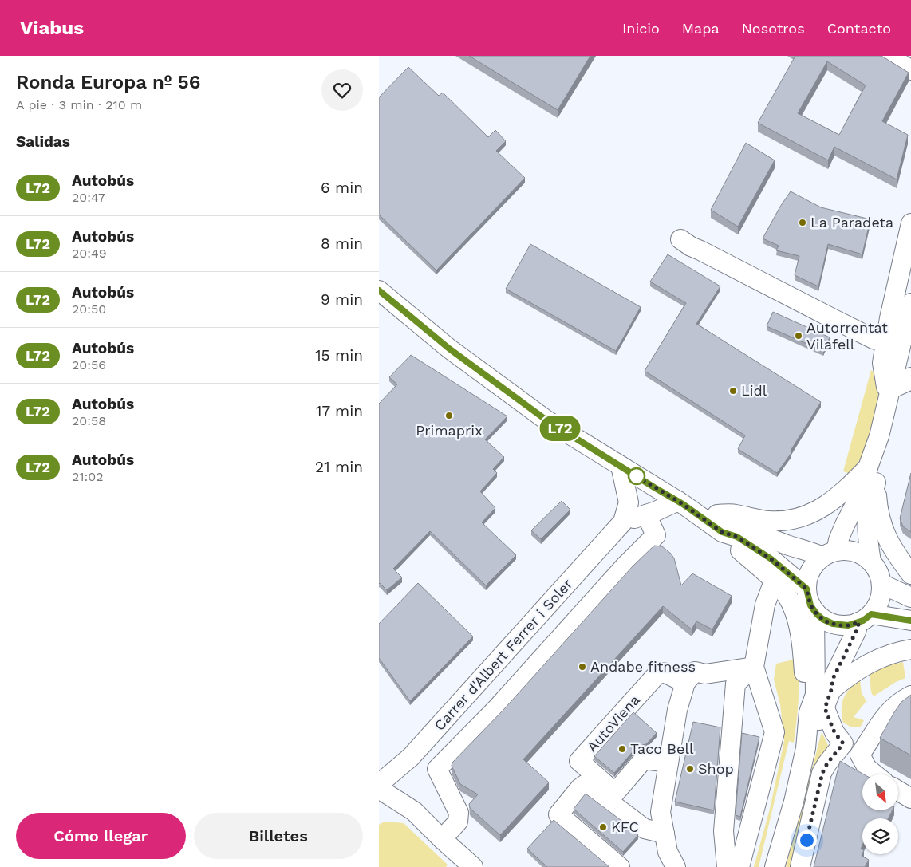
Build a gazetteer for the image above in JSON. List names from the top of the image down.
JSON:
{
  "streets": {
    "street": ["Carrer d'Albert Ferrer i Soler", "AutoViena"]
  },
  "places": [
    "La Paradeta",
    "Autorrentat Vilafell",
    "Lidl",
    "Primaprix",
    "Andabe fitness",
    "Taco Bell",
    "Shop",
    "KFC"
  ],
  "lines": ["bus line L72"],
  "north": "bottom right",
  "page": {
    "header": "Viabus",
    "nav": [
      "Inicio",
      "Mapa",
      "Nosotros",
      "Contacto"
    ],
    "heading": [
      ["Ronda Europa nº 56", "A pie · 3 min · 210 m"],
      "Salidas"
    ],
    "on_map": "L72",
    "list": [
      {
        "mark": "L72",
        "name": "Autobús",
        "note": "20:47",
        "value": "6 min"
      },
      {
        "mark": "L72",
        "name": "Autobús",
        "note": "20:49",
        "value": "8 min"
      },
      {
        "mark": "L72",
        "name": "Autobús",
        "note": "20:50",
        "value": "9 min"
      },
      {
        "mark": "L72",
        "name": "Autobús",
        "note": "20:56",
        "value": "15 min"
      },
      {
        "mark": "L72",
        "name": "Autobús",
        "note": "20:58",
        "value": "17 min"
      },
      {
        "mark": "L72",
        "name": "Autobús",
        "note": "21:02",
        "value": "21 min"
      }
    ],
    "buttons": ["Cómo llegar", "Billetes"]
  }
}
